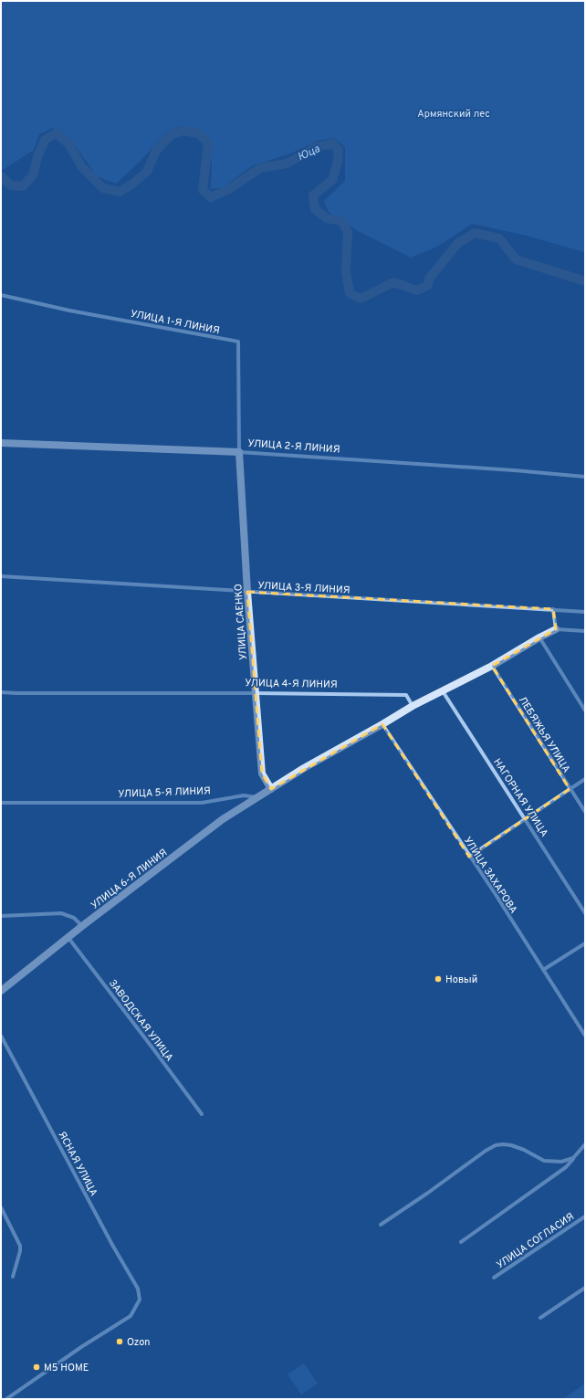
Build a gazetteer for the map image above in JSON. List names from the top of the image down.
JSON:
{
  "streets": {
    "street": [
      "УЛИЦА 1-Я ЛИНИЯ",
      "УЛИЦА 2-Я ЛИНИЯ",
      "УЛИЦА 3-Я ЛИНИЯ",
      "УЛИЦА САЕНКО",
      "УЛИЦА 4-Я ЛИНИЯ",
      "ЛЕБЯЖЬЯ УЛИЦА",
      "УЛИЦА 5-Я ЛИНИЯ",
      "НАГОРНАЯ УЛИЦА",
      "УЛИЦА ЗАХАРОВА",
      "УЛИЦА 6-Я ЛИНИЯ",
      "ЗАВОДСКАЯ УЛИЦА",
      "ЯСНАЯ УЛИЦА",
      "УЛИЦА СОГЛАСИЯ"
    ]
  },
  "crossings": [
    ["УЛИЦА 1-Я ЛИНИЯ", "УЛИЦА 2-Я ЛИНИЯ"],
    ["УЛИЦА 1-Я ЛИНИЯ", "УЛИЦА САЕНКО"],
    ["УЛИЦА 2-Я ЛИНИЯ", "УЛИЦА САЕНКО"],
    ["УЛИЦА 3-Я ЛИНИЯ", "УЛИЦА САЕНКО"],
    ["УЛИЦА САЕНКО", "УЛИЦА 4-Я ЛИНИЯ"],
    ["УЛИЦА 5-Я ЛИНИЯ", "УЛИЦА 6-Я ЛИНИЯ"],
    ["УЛИЦА 6-Я ЛИНИЯ", "ЗАВОДСКАЯ УЛИЦА"]
  ],
  "water": ["Юца"],
  "parks": ["Армянский лес"],
  "places": ["Новый", "Ozon", "M5 HOME"]
}
